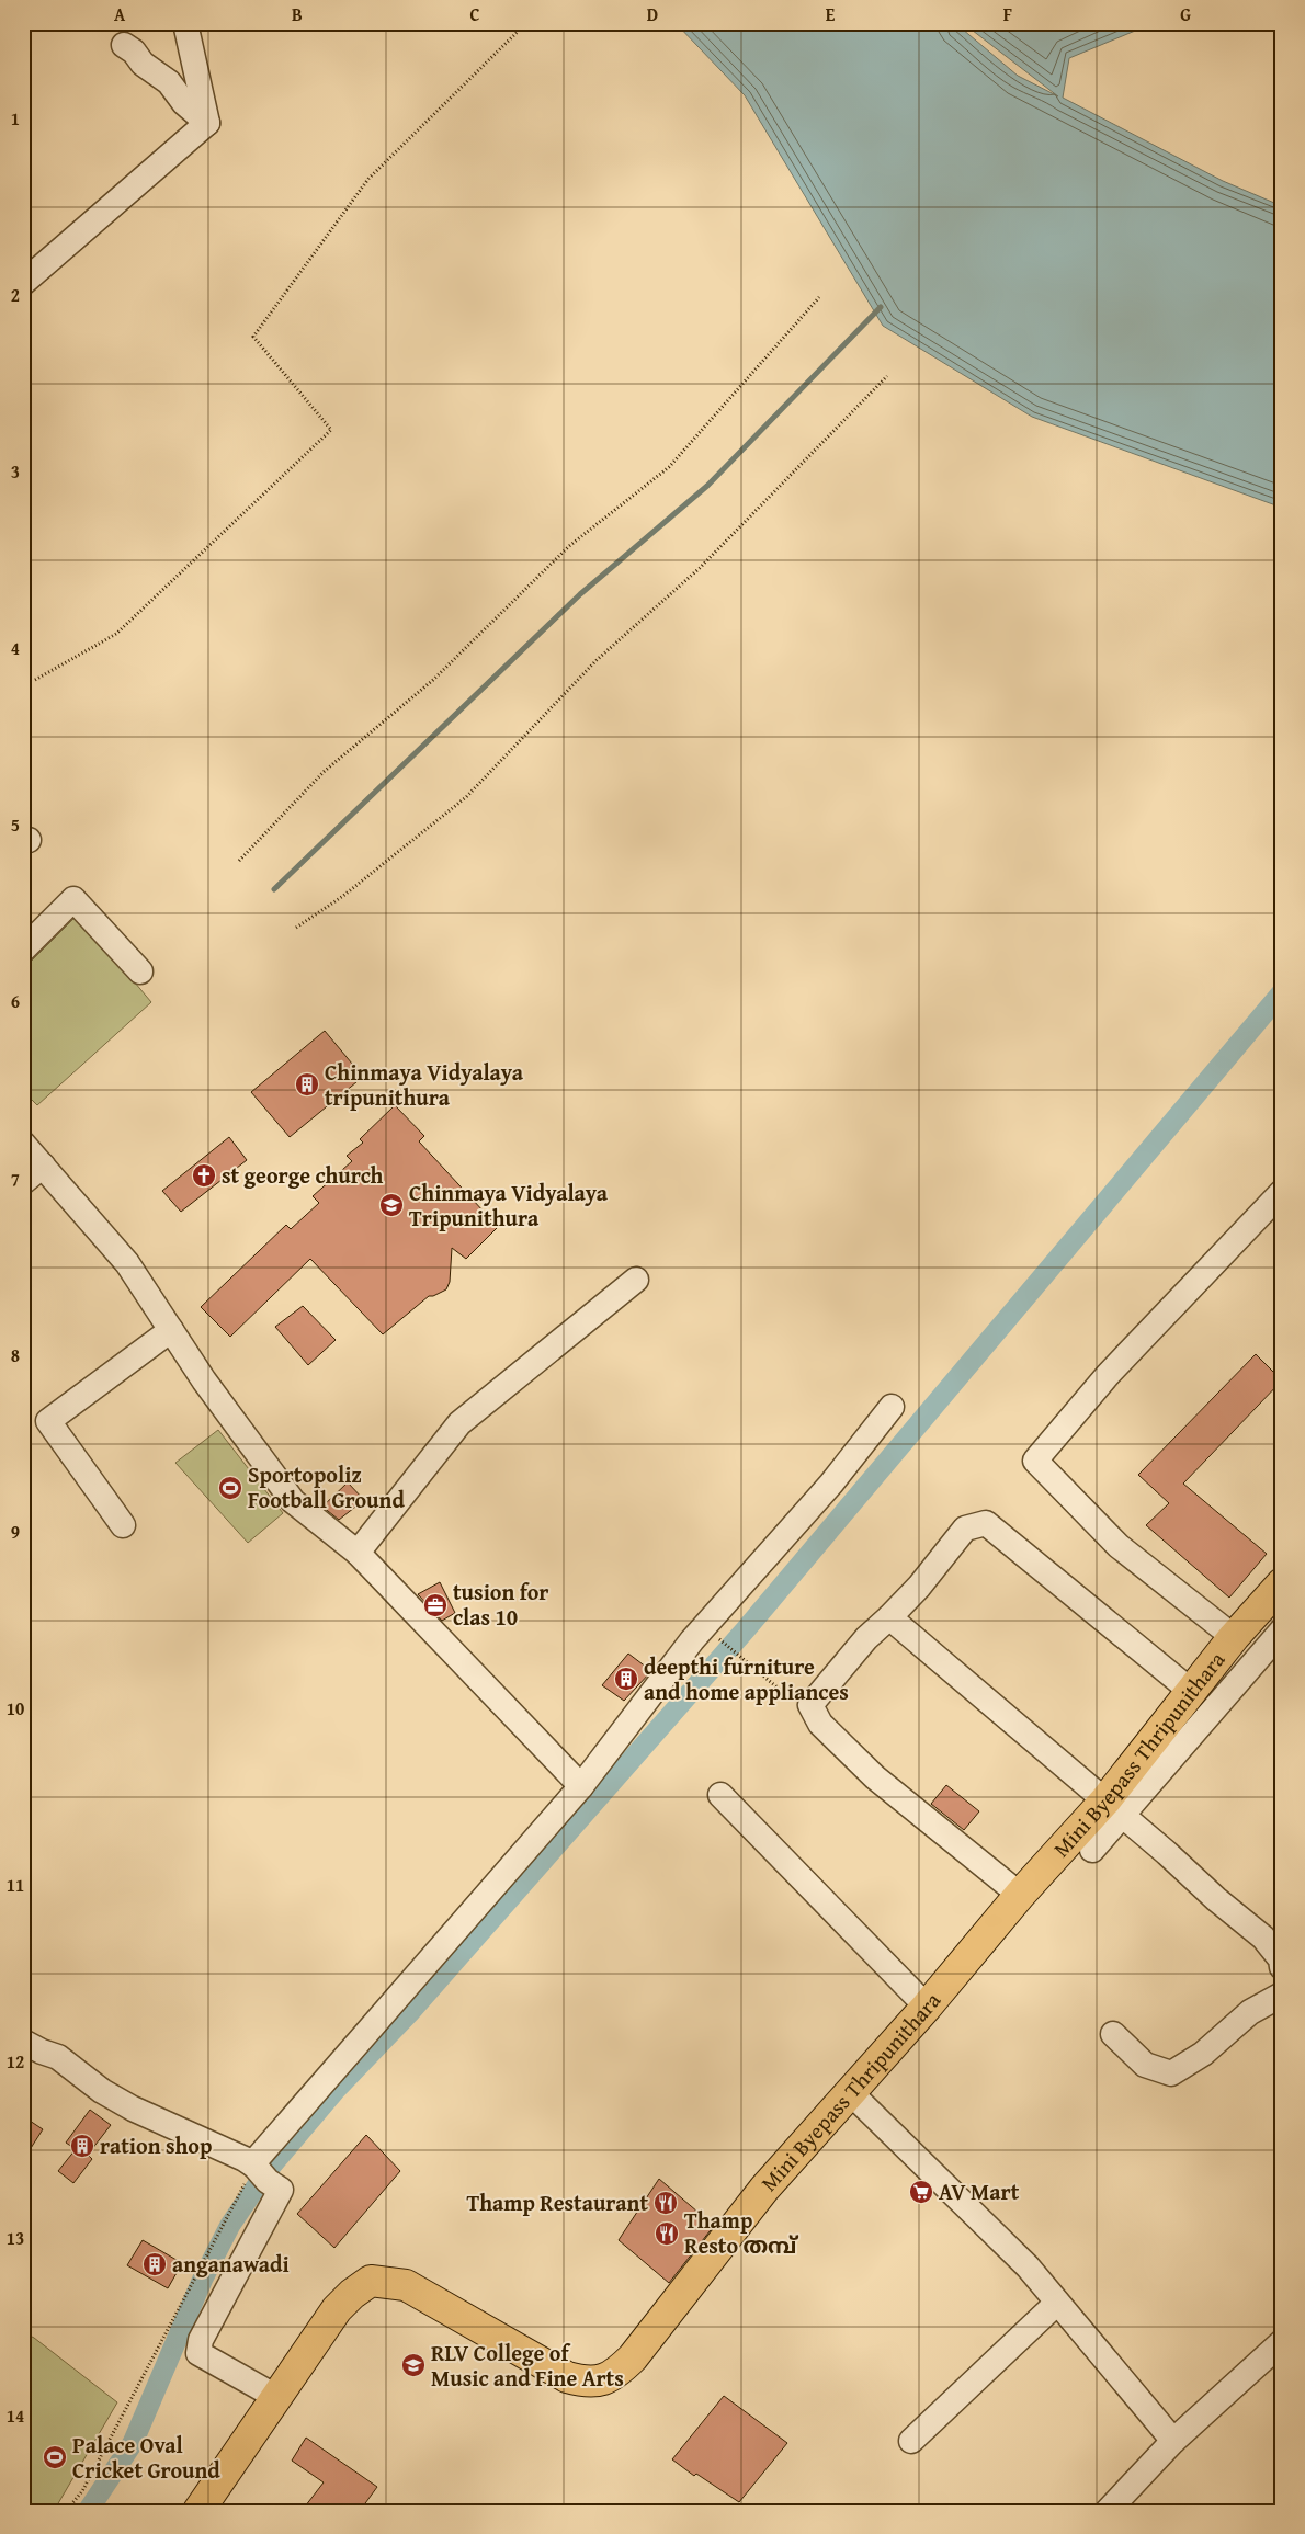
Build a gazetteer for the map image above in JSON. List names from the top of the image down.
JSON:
{
  "streets": {
    "main road": ["Mini Byepass Thripunithara"]
  },
  "places": {
    "building": [
      "Chinmaya Vidyalaya tripunithura",
      "deepthi furniture and home appliances",
      "ration shop",
      "anganawadi"
    ],
    "church": ["st george church"],
    "school or university": ["Chinmaya Vidyalaya Tripunithura", "RLV College of Music and Fine Arts"],
    "sports": ["Sportopoliz Football Ground", "Palace Oval Cricket Ground"],
    "office": ["tusion for clas 10"],
    "supermarket": ["AV Mart"],
    "restaurant": ["Thamp Restaurant", "Thamp Resto തമ്പ്"]
  },
  "grid": {
    "columns": [
      "A",
      "B",
      "C",
      "D",
      "E",
      "F",
      "G"
    ],
    "rows": [
      "1",
      "2",
      "3",
      "4",
      "5",
      "6",
      "7",
      "8",
      "9",
      "10",
      "11",
      "12",
      "13",
      "14"
    ]
  }
}
